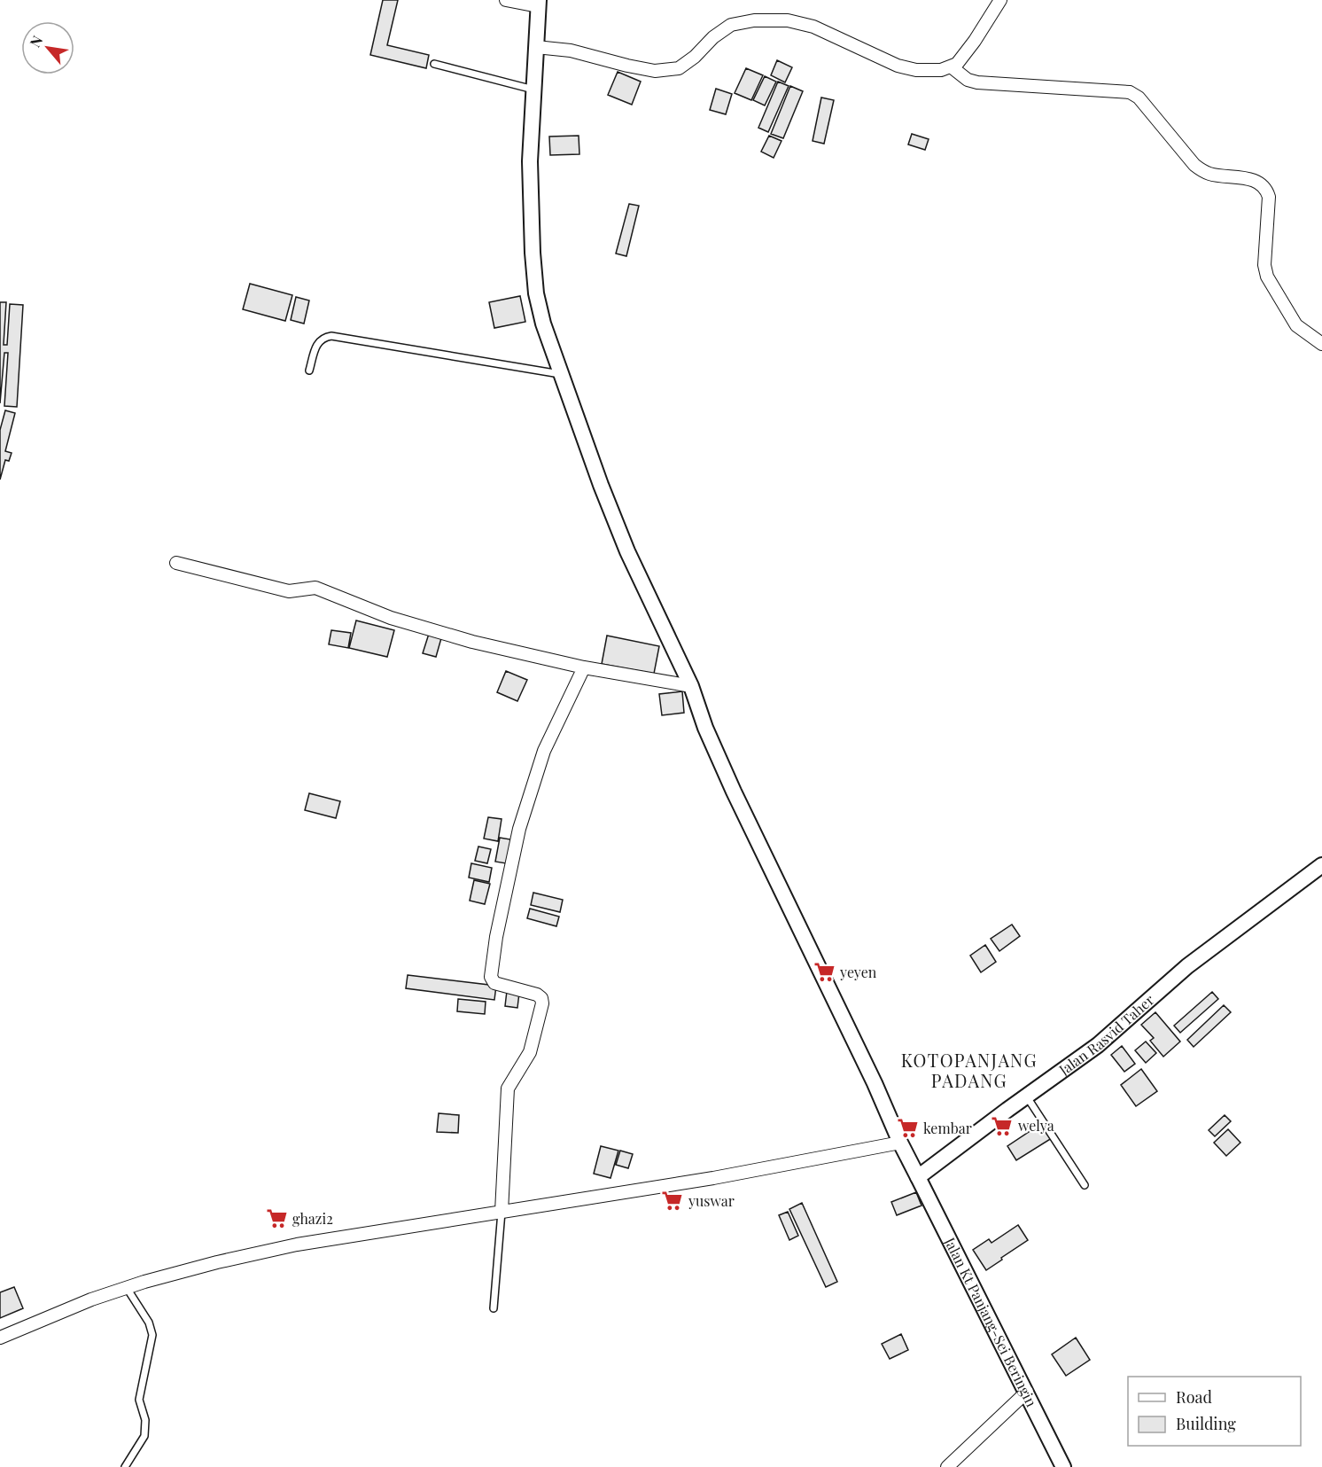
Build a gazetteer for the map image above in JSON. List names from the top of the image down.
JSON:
{
  "streets": {
    "street": ["Jalan Rasyid Taher", "Jalan Kt Panjang-Sei Beringin"]
  },
  "crossings": [
    ["Jalan Rasyid Taher", "Jalan Kt Panjang-Sei Beringin"]
  ],
  "districts": ["KOTOPANJANG PADANG"],
  "places": {
    "supermarket": [
      "yeyen",
      "welya",
      "kembar",
      "yuswar",
      "ghazi2"
    ]
  },
  "legend": ["Road", "Building"],
  "north": "top left"
}
